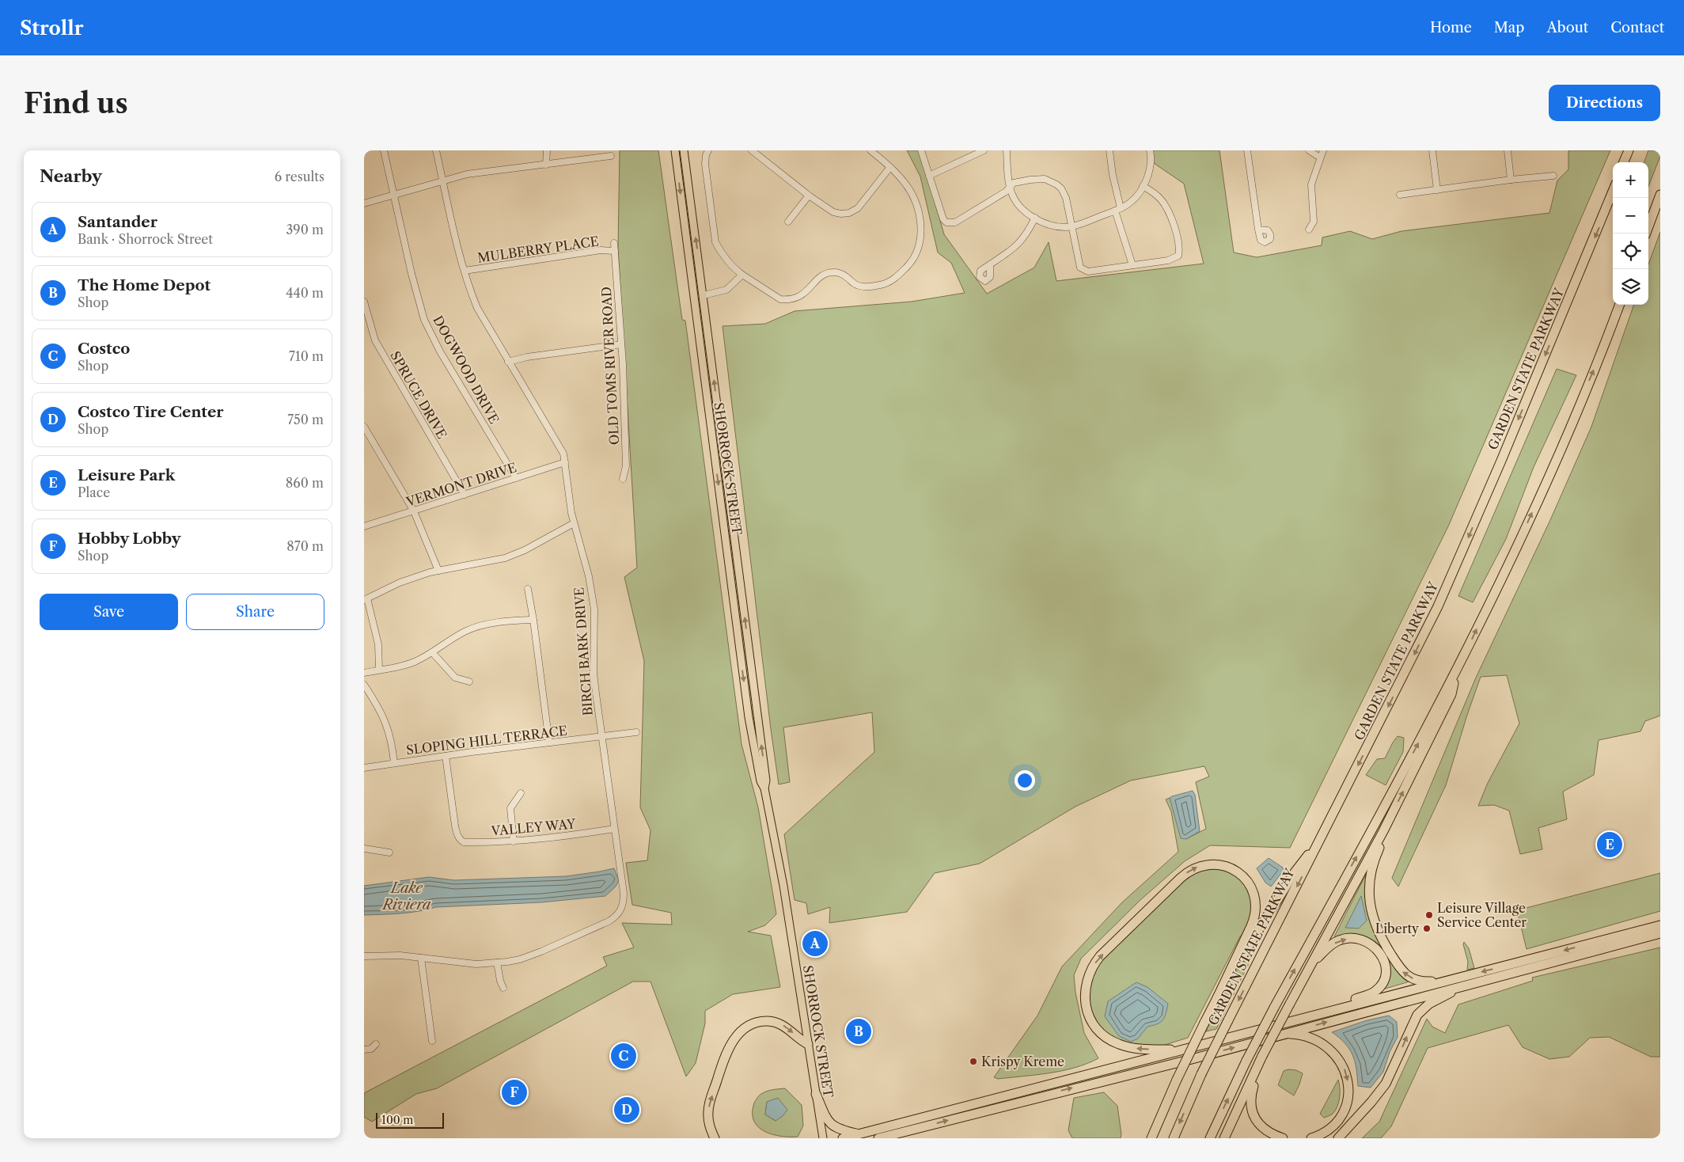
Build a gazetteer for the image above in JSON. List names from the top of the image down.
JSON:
{
  "streets": {
    "highway": ["GARDEN STATE PARKWAY"],
    "main road": ["SHORROCK STREET"],
    "street": [
      "MULBERRY PLACE",
      "OLD TOMS RIVER ROAD",
      "DOGWOOD DRIVE",
      "SPRUCE DRIVE",
      "VERMONT DRIVE",
      "BIRCH BARK DRIVE",
      "SLOPING HILL TERRACE",
      "VALLEY WAY"
    ]
  },
  "crossings": [
    ["MULBERRY PLACE", "OLD TOMS RIVER ROAD"],
    ["MULBERRY PLACE", "BIRCH BARK DRIVE"],
    ["DOGWOOD DRIVE", "VERMONT DRIVE"],
    ["SPRUCE DRIVE", "VERMONT DRIVE"],
    ["VERMONT DRIVE", "BIRCH BARK DRIVE"],
    ["BIRCH BARK DRIVE", "SLOPING HILL TERRACE"],
    ["BIRCH BARK DRIVE", "VALLEY WAY"],
    ["SLOPING HILL TERRACE", "VALLEY WAY"]
  ],
  "water": ["Lake Riviera"],
  "places": ["Leisure Village Service Center", "Liberty", "Krispy Kreme"],
  "scale_bar": "100 m",
  "page": {
    "header": "Strollr",
    "nav": [
      "Home",
      "Map",
      "About",
      "Contact"
    ],
    "buttons": [
      "Directions",
      ["Save", "Share"]
    ],
    "title": "Find us",
    "heading": ["Nearby", "6 results"],
    "map_buttons": ["+", "−"],
    "list": [
      {
        "mark": "A",
        "name": "Santander",
        "note": "Bank · Shorrock Street",
        "value": "390 m"
      },
      {
        "mark": "B",
        "name": "The Home Depot",
        "note": "Shop",
        "value": "440 m"
      },
      {
        "mark": "C",
        "name": "Costco",
        "note": "Shop",
        "value": "710 m"
      },
      {
        "mark": "D",
        "name": "Costco Tire Center",
        "note": "Shop",
        "value": "750 m"
      },
      {
        "mark": "E",
        "name": "Leisure Park",
        "note": "Place",
        "value": "860 m"
      },
      {
        "mark": "F",
        "name": "Hobby Lobby",
        "note": "Shop",
        "value": "870 m"
      }
    ],
    "pins": [
      "E",
      "A",
      "B",
      "C",
      "F",
      "D"
    ],
    "scale": "100 m"
  }
}
